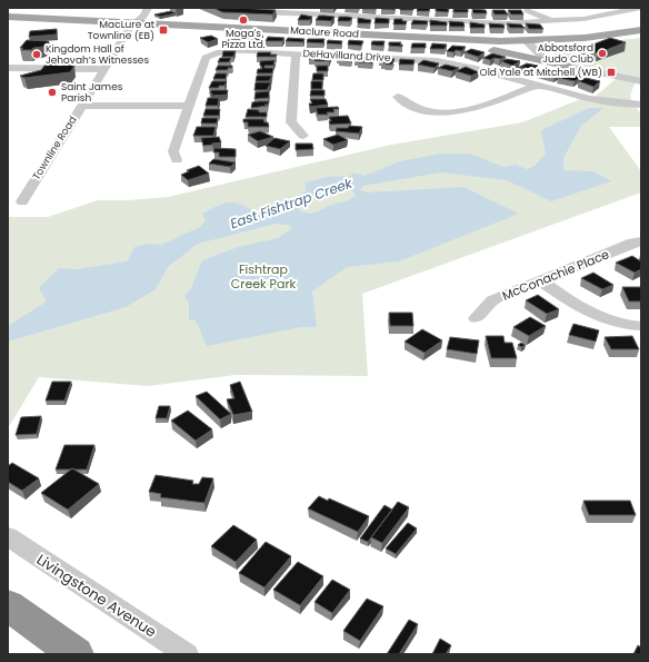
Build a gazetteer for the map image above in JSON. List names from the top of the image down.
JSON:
{
  "streets": {
    "main road": ["Maclure Road"],
    "street": [
      "DeHavilland Drive",
      "Townline Road",
      "McConachie Place",
      "Livingstone Avenue"
    ]
  },
  "crossings": [
    ["Maclure Road", "Townline Road"]
  ],
  "water": ["East Fishtrap Creek"],
  "parks": ["Fishtrap Creek Park"],
  "places": {
    "other": [
      "Moga's Pizza Ltd.",
      "Abbotsford Judo Club",
      "Kingdom Hall of Jehovah’s Witnesses",
      "Saint James Parish"
    ],
    "transit": ["MacLure at Townline (EB)", "Old Yale at Mitchell (WB)"]
  }
}
